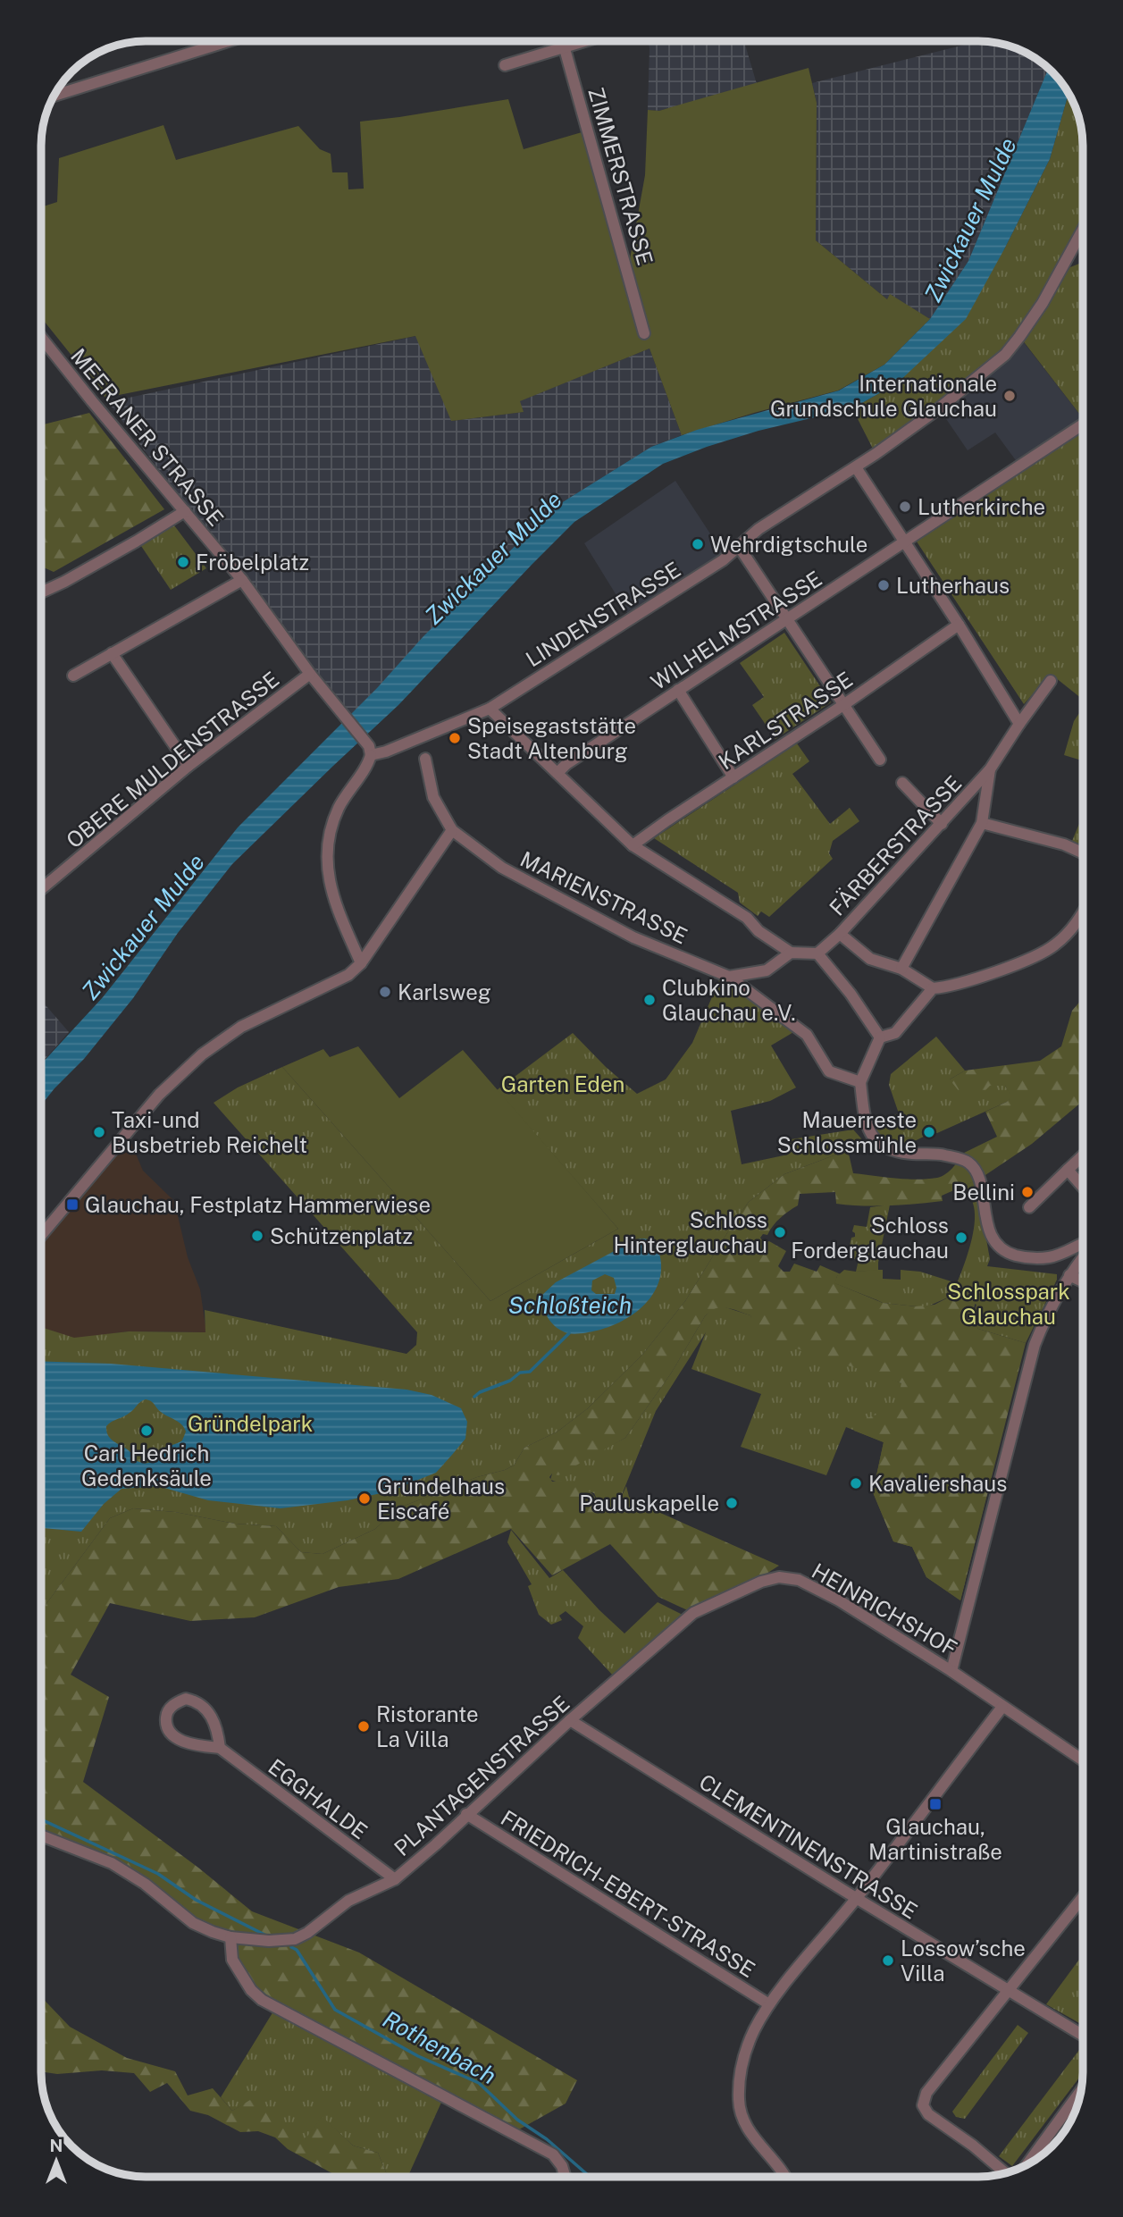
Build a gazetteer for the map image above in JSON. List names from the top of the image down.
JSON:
{
  "streets": {
    "street": [
      "ZIMMERSTRASSE",
      "MEERANER STRASSE",
      "LINDENSTRASSE",
      "WILHELMSTRASSE",
      "KARLSTRASSE",
      "OBERE MULDENSTRASSE",
      "FÄRBERSTRASSE",
      "MARIENSTRASSE",
      "HEINRICHSHOF",
      "PLANTAGENSTRASSE",
      "EGGHALDE",
      "CLEMENTINENSTRASSE",
      "FRIEDRICH-EBERT-STRASSE"
    ]
  },
  "crossings": [
    ["MEERANER STRASSE", "LINDENSTRASSE"],
    ["MEERANER STRASSE", "OBERE MULDENSTRASSE"],
    ["HEINRICHSHOF", "PLANTAGENSTRASSE"],
    ["PLANTAGENSTRASSE", "EGGHALDE"],
    ["PLANTAGENSTRASSE", "CLEMENTINENSTRASSE"],
    ["PLANTAGENSTRASSE", "FRIEDRICH-EBERT-STRASSE"]
  ],
  "water": ["Zwickauer Mulde", "Schloßteich", "Rothenbach"],
  "parks": ["Garten Eden", "Schlosspark Glauchau", "Gründelpark"],
  "places": {
    "other": [
      "Internationale Grundschule Glauchau",
      "Lutherkirche",
      "Wehrdigtschule",
      "Fröbelplatz",
      "Lutherhaus",
      "Speisegaststätte Stadt Altenburg",
      "Karlsweg",
      "Clubkino Glauchau e.V.",
      "Taxi- und Busbetrieb Reichelt",
      "Mauerreste Schlossmühle",
      "Bellini",
      "Schloss Hinterglauchau",
      "Schützenplatz",
      "Schloss Forderglauchau",
      "Carl Hedrich Gedenksäule",
      "Kavaliershaus",
      "Gründelhaus Eiscafé",
      "Pauluskapelle",
      "Ristorante La Villa",
      "Lossow’sche Villa"
    ],
    "transit": ["Glauchau, Festplatz Hammerwiese", "Glauchau, Martinistraße"]
  },
  "north": "top"
}
